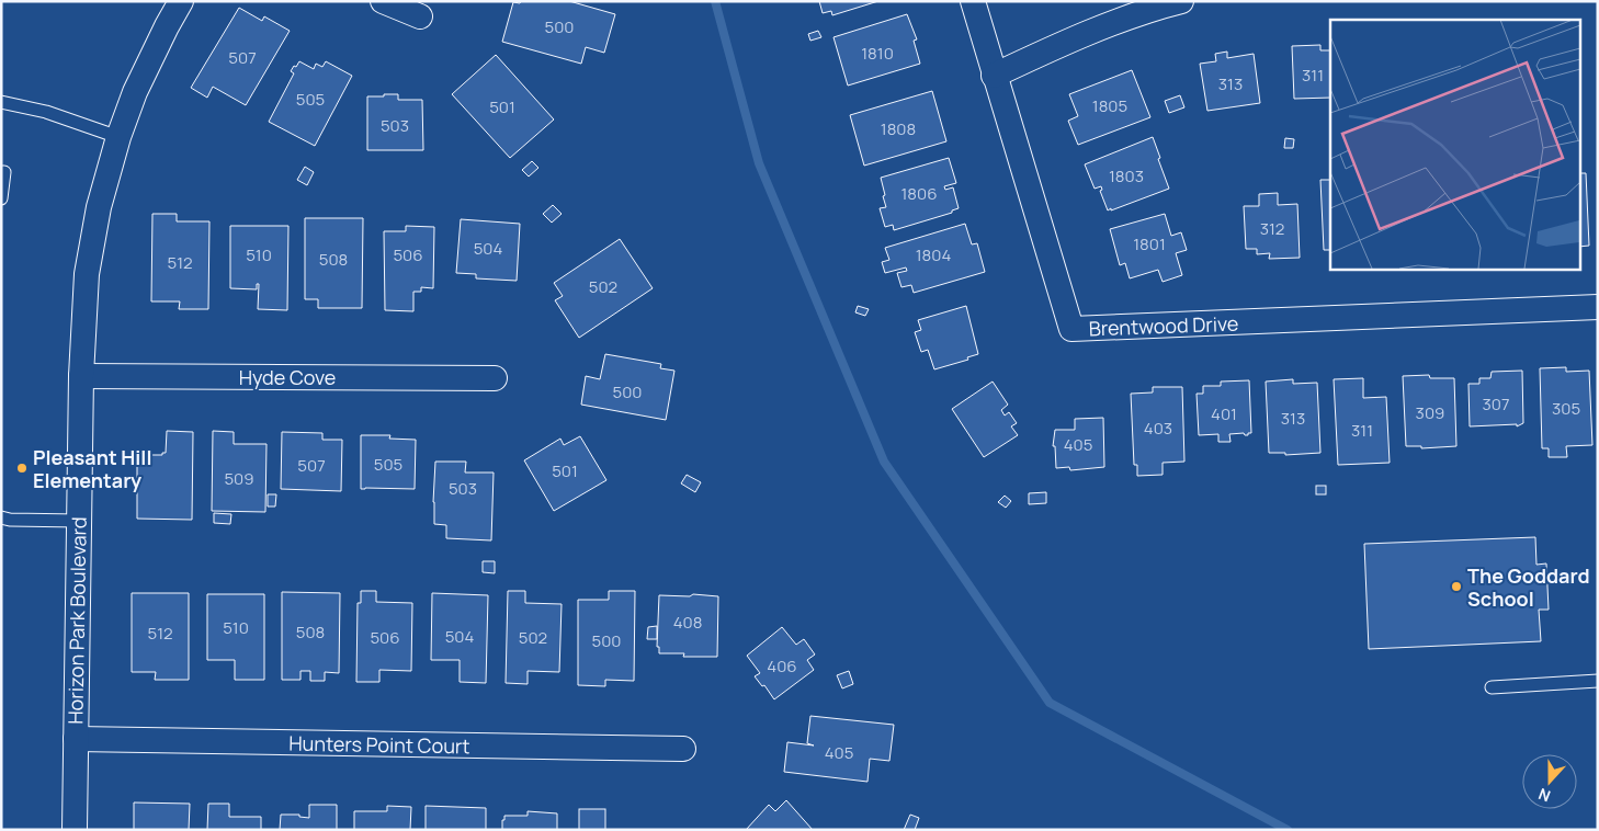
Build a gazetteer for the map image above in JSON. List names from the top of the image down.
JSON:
{
  "streets": {
    "street": [
      "Brentwood Drive",
      "Hyde Cove",
      "Horizon Park Boulevard",
      "Hunters Point Court"
    ]
  },
  "crossings": [
    ["Hyde Cove", "Horizon Park Boulevard"],
    ["Horizon Park Boulevard", "Hunters Point Court"]
  ],
  "places": ["Pleasant Hill Elementary", "The Goddard School"],
  "house_numbers": [
    "500",
    "1810",
    "507",
    "311",
    "313",
    "505",
    "1805",
    "501",
    "503",
    "1808",
    "1803",
    "1806",
    "312",
    "1801",
    "504",
    "510",
    "506",
    "1804",
    "508",
    "512",
    "502",
    "500",
    "307",
    "305",
    "309",
    "401",
    "313",
    "403",
    "311",
    "405",
    "505",
    "507",
    "501",
    "509",
    "503",
    "408",
    "510",
    "508",
    "512",
    "504",
    "506",
    "502",
    "500",
    "406",
    "405"
  ],
  "north": "bottom"
}
